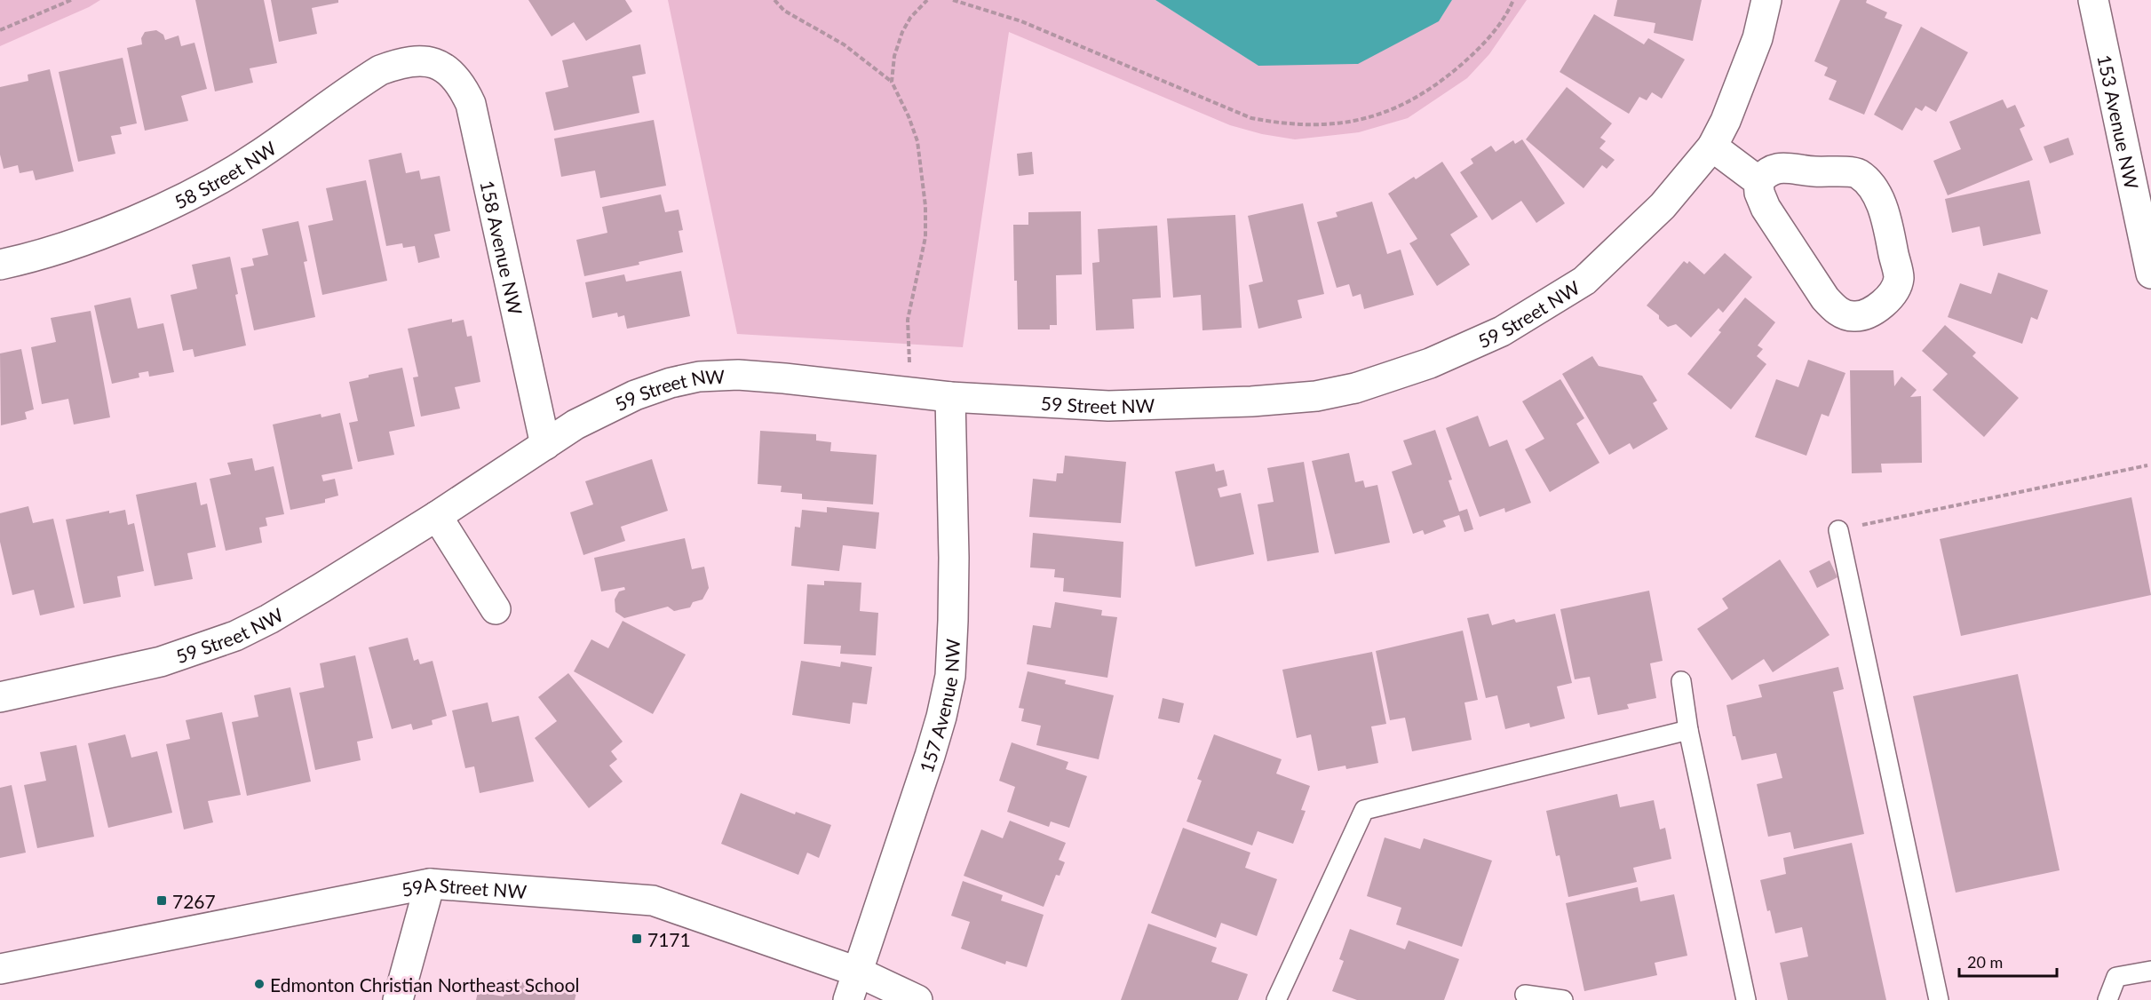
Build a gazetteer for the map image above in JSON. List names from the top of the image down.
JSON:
{
  "streets": {
    "street": [
      "153 Avenue NW",
      "58 Street NW",
      "158 Avenue NW",
      "59 Street NW",
      "157 Avenue NW",
      "59A Street NW"
    ]
  },
  "crossings": [
    ["58 Street NW", "158 Avenue NW"],
    ["158 Avenue NW", "59 Street NW"],
    ["59 Street NW", "157 Avenue NW"],
    ["157 Avenue NW", "59A Street NW"]
  ],
  "places": {
    "transit": ["7267", "7171"],
    "other": ["Edmonton Christian Northeast School"]
  },
  "scale_bar": "20 m"
}
